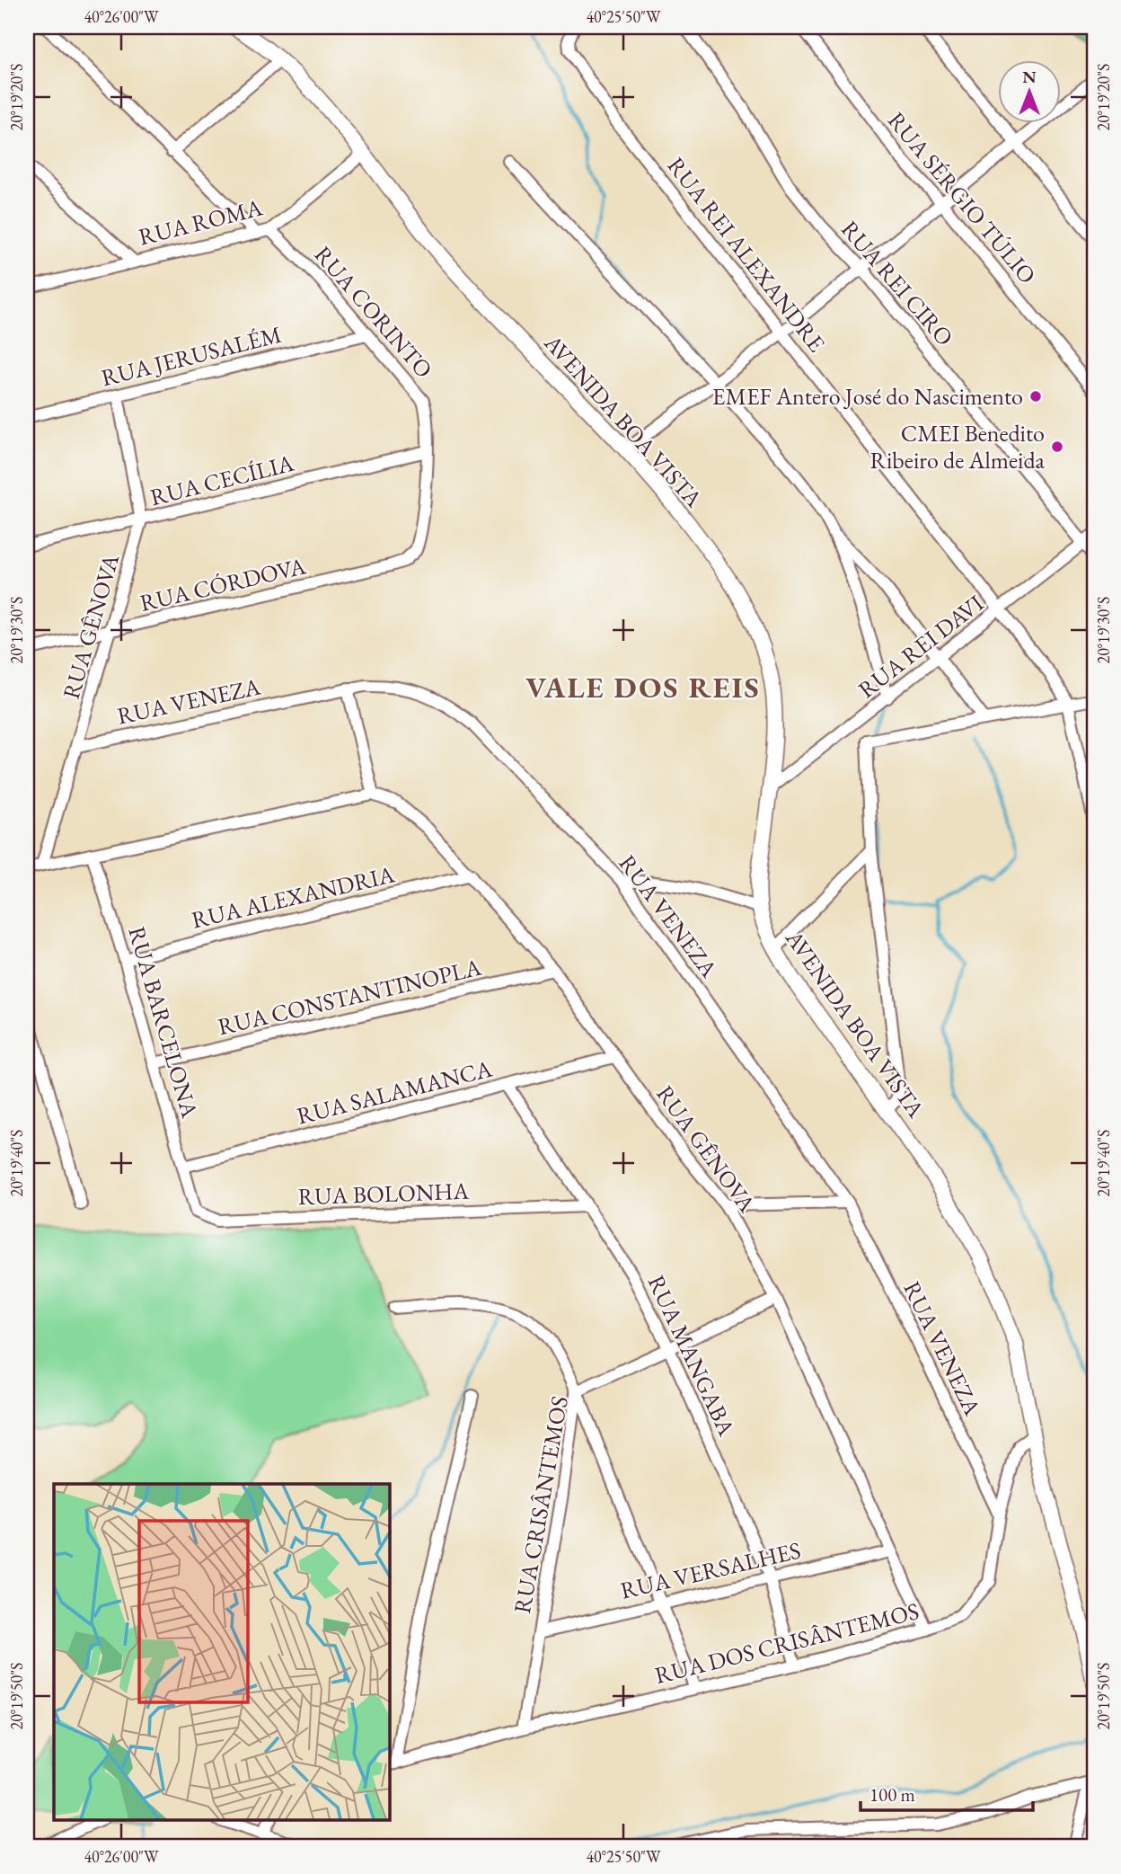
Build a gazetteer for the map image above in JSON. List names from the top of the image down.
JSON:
{
  "streets": {
    "street": [
      "RUA SÉRGIO TÚLIO",
      "RUA ROMA",
      "RUA REI ALEXANDRE",
      "RUA REI CIRO",
      "RUA CORINTO",
      "RUA JERUSALÉM",
      "AVENIDA BOA VISTA",
      "RUA CECÍLIA",
      "RUA CÓRDOVA",
      "RUA GÊNOVA",
      "RUA REI DAVI",
      "RUA VENEZA",
      "RUA ALEXANDRIA",
      "RUA CONSTANTINOPLA",
      "RUA BARCELONA",
      "RUA SALAMANCA",
      "RUA BOLONHA",
      "RUA MANGABA",
      "RUA CRISÂNTEMOS",
      "RUA VERSALHES",
      "RUA DOS CRISÂNTEMOS"
    ]
  },
  "crossings": [
    ["RUA ROMA", "RUA CORINTO"],
    ["RUA ROMA", "AVENIDA BOA VISTA"],
    ["RUA REI ALEXANDRE", "RUA REI DAVI"],
    ["RUA REI CIRO", "RUA REI DAVI"],
    ["RUA CORINTO", "RUA JERUSALÉM"],
    ["RUA CORINTO", "RUA CECÍLIA"],
    ["RUA CORINTO", "RUA CÓRDOVA"],
    ["RUA JERUSALÉM", "RUA GÊNOVA"],
    ["AVENIDA BOA VISTA", "RUA REI DAVI"],
    ["AVENIDA BOA VISTA", "RUA DOS CRISÂNTEMOS"],
    ["RUA CECÍLIA", "RUA GÊNOVA"],
    ["RUA CÓRDOVA", "RUA GÊNOVA"],
    ["RUA GÊNOVA", "RUA VENEZA"],
    ["RUA GÊNOVA", "RUA ALEXANDRIA"],
    ["RUA GÊNOVA", "RUA CONSTANTINOPLA"],
    ["RUA GÊNOVA", "RUA SALAMANCA"],
    ["RUA GÊNOVA", "RUA CRISÂNTEMOS"],
    ["RUA GÊNOVA", "RUA VERSALHES"],
    ["RUA GÊNOVA", "RUA DOS CRISÂNTEMOS"],
    ["RUA VENEZA", "RUA DOS CRISÂNTEMOS"],
    ["RUA ALEXANDRIA", "RUA BARCELONA"],
    ["RUA CONSTANTINOPLA", "RUA BARCELONA"],
    ["RUA BARCELONA", "RUA SALAMANCA"],
    ["RUA BARCELONA", "RUA BOLONHA"],
    ["RUA SALAMANCA", "RUA MANGABA"],
    ["RUA BOLONHA", "RUA MANGABA"],
    ["RUA MANGABA", "RUA CRISÂNTEMOS"],
    ["RUA MANGABA", "RUA VERSALHES"],
    ["RUA MANGABA", "RUA DOS CRISÂNTEMOS"],
    ["RUA CRISÂNTEMOS", "RUA VERSALHES"],
    ["RUA CRISÂNTEMOS", "RUA DOS CRISÂNTEMOS"]
  ],
  "districts": ["VALE DOS REIS"],
  "places": ["EMEF Antero José do Nascimento", "CMEI Benedito Ribeiro de Almeida"],
  "scale_bar": "100 m",
  "north": "top",
  "coordinates": [
    "40°26'00\"W",
    "40°25'50\"W",
    "20°19'20\"S",
    "20°19'30\"S",
    "20°19'40\"S",
    "20°19'50\"S"
  ]
}
